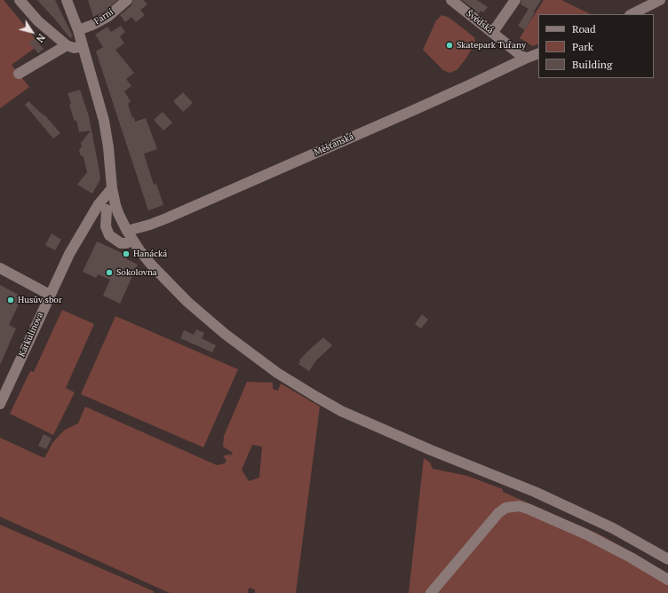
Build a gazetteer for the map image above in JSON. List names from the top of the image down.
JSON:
{
  "streets": {
    "street": [
      "Farní",
      "Švédská",
      "Měšťanská",
      "Karkulínova"
    ]
  },
  "crossings": [
    ["Švédská", "Měšťanská"]
  ],
  "places": [
    "Skatepark Tuřany",
    "Hanácká",
    "Sokolovna",
    "Husův sbor"
  ],
  "legend": ["Road", "Park", "Building"],
  "north": "bottom right"
}
